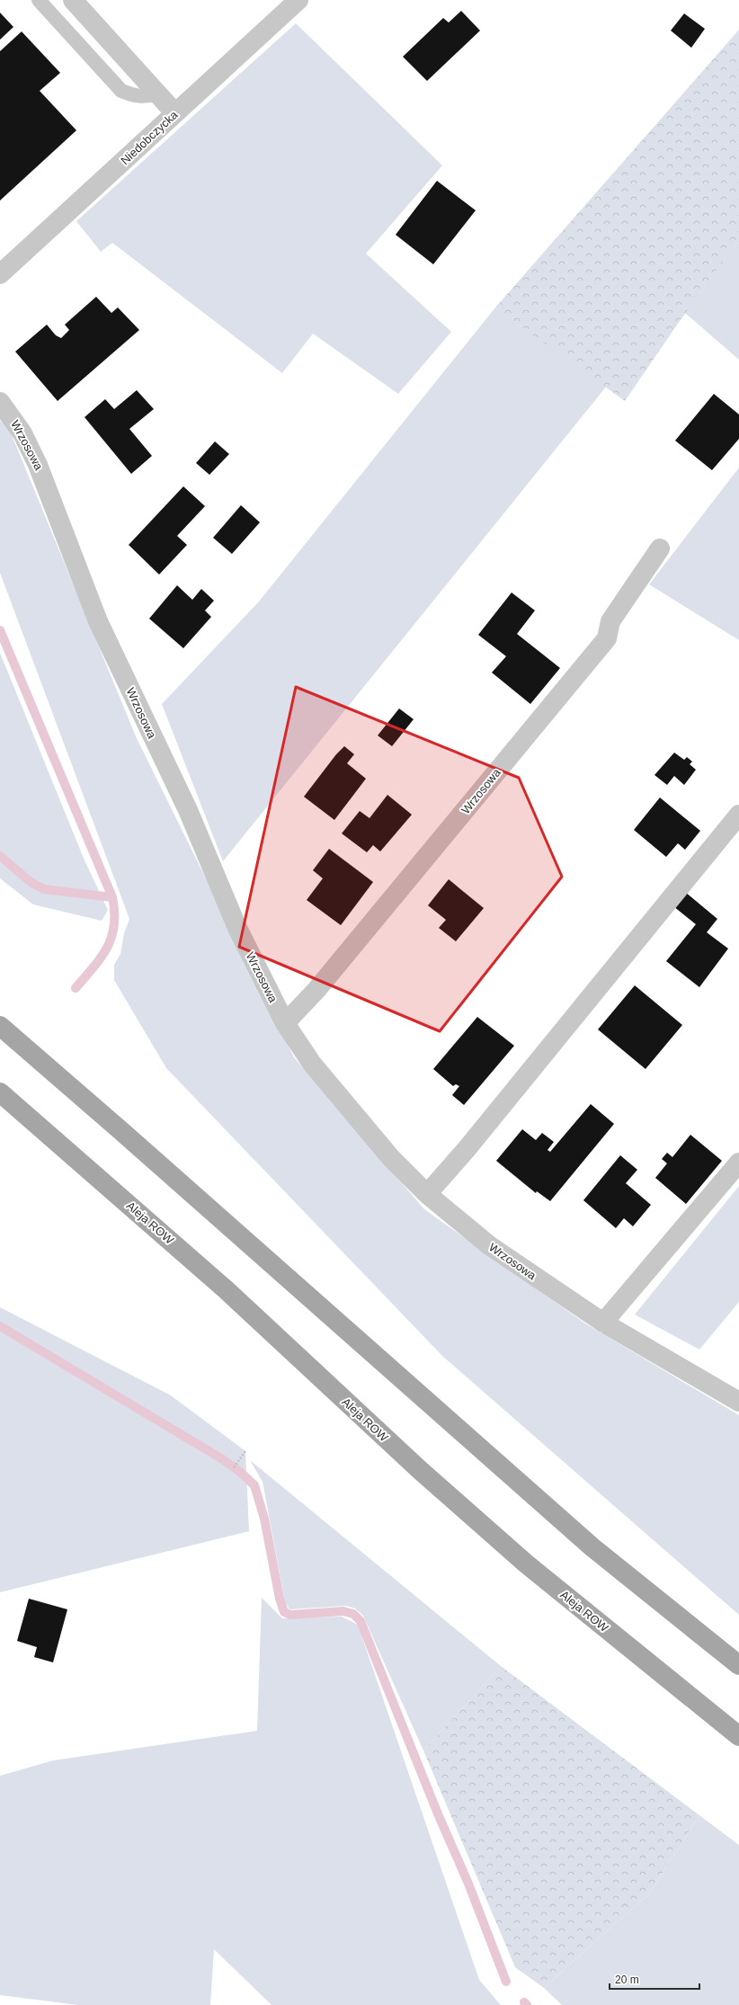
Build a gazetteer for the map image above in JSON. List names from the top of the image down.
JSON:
{
  "streets": {
    "main road": ["Aleja ROW"],
    "street": ["Niedobczycka", "Wrzosowa"]
  },
  "scale_bar": "20 m"
}
